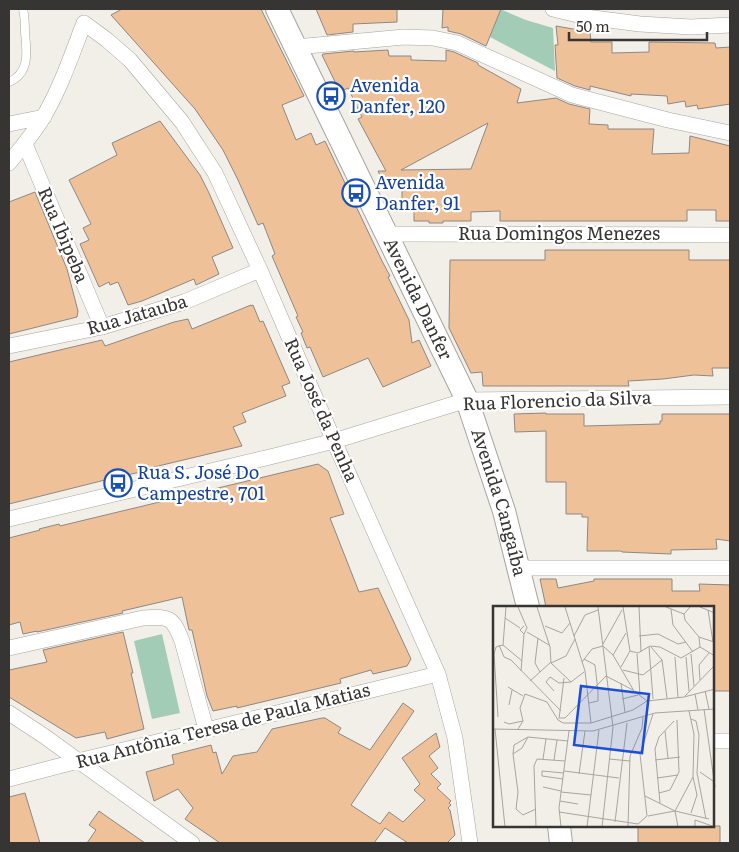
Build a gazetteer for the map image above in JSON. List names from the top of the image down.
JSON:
{
  "streets": {
    "main road": ["Avenida Danfer", "Avenida Cangaíba"],
    "street": [
      "Rua Domingos Menezes",
      "Rua Ibipeba",
      "Rua Jatauba",
      "Rua Florencio da Silva",
      "Rua José da Penha",
      "Rua Antônia Teresa de Paula Matias"
    ]
  },
  "crossings": [
    ["Rua Domingos Menezes", "Avenida Danfer"],
    ["Rua Ibipeba", "Rua Jatauba"],
    ["Avenida Danfer", "Rua Florencio da Silva"],
    ["Avenida Danfer", "Avenida Cangaíba"],
    ["Rua Jatauba", "Rua José da Penha"],
    ["Rua Florencio da Silva", "Rua José da Penha"],
    ["Rua Florencio da Silva", "Avenida Cangaíba"],
    ["Rua José da Penha", "Rua Antônia Teresa de Paula Matias"]
  ],
  "places": {
    "bus stop": ["Avenida Danfer, 120", "Avenida Danfer, 91", "Rua S. José Do Campestre, 701"]
  },
  "scale_bar": "50 m"
}
